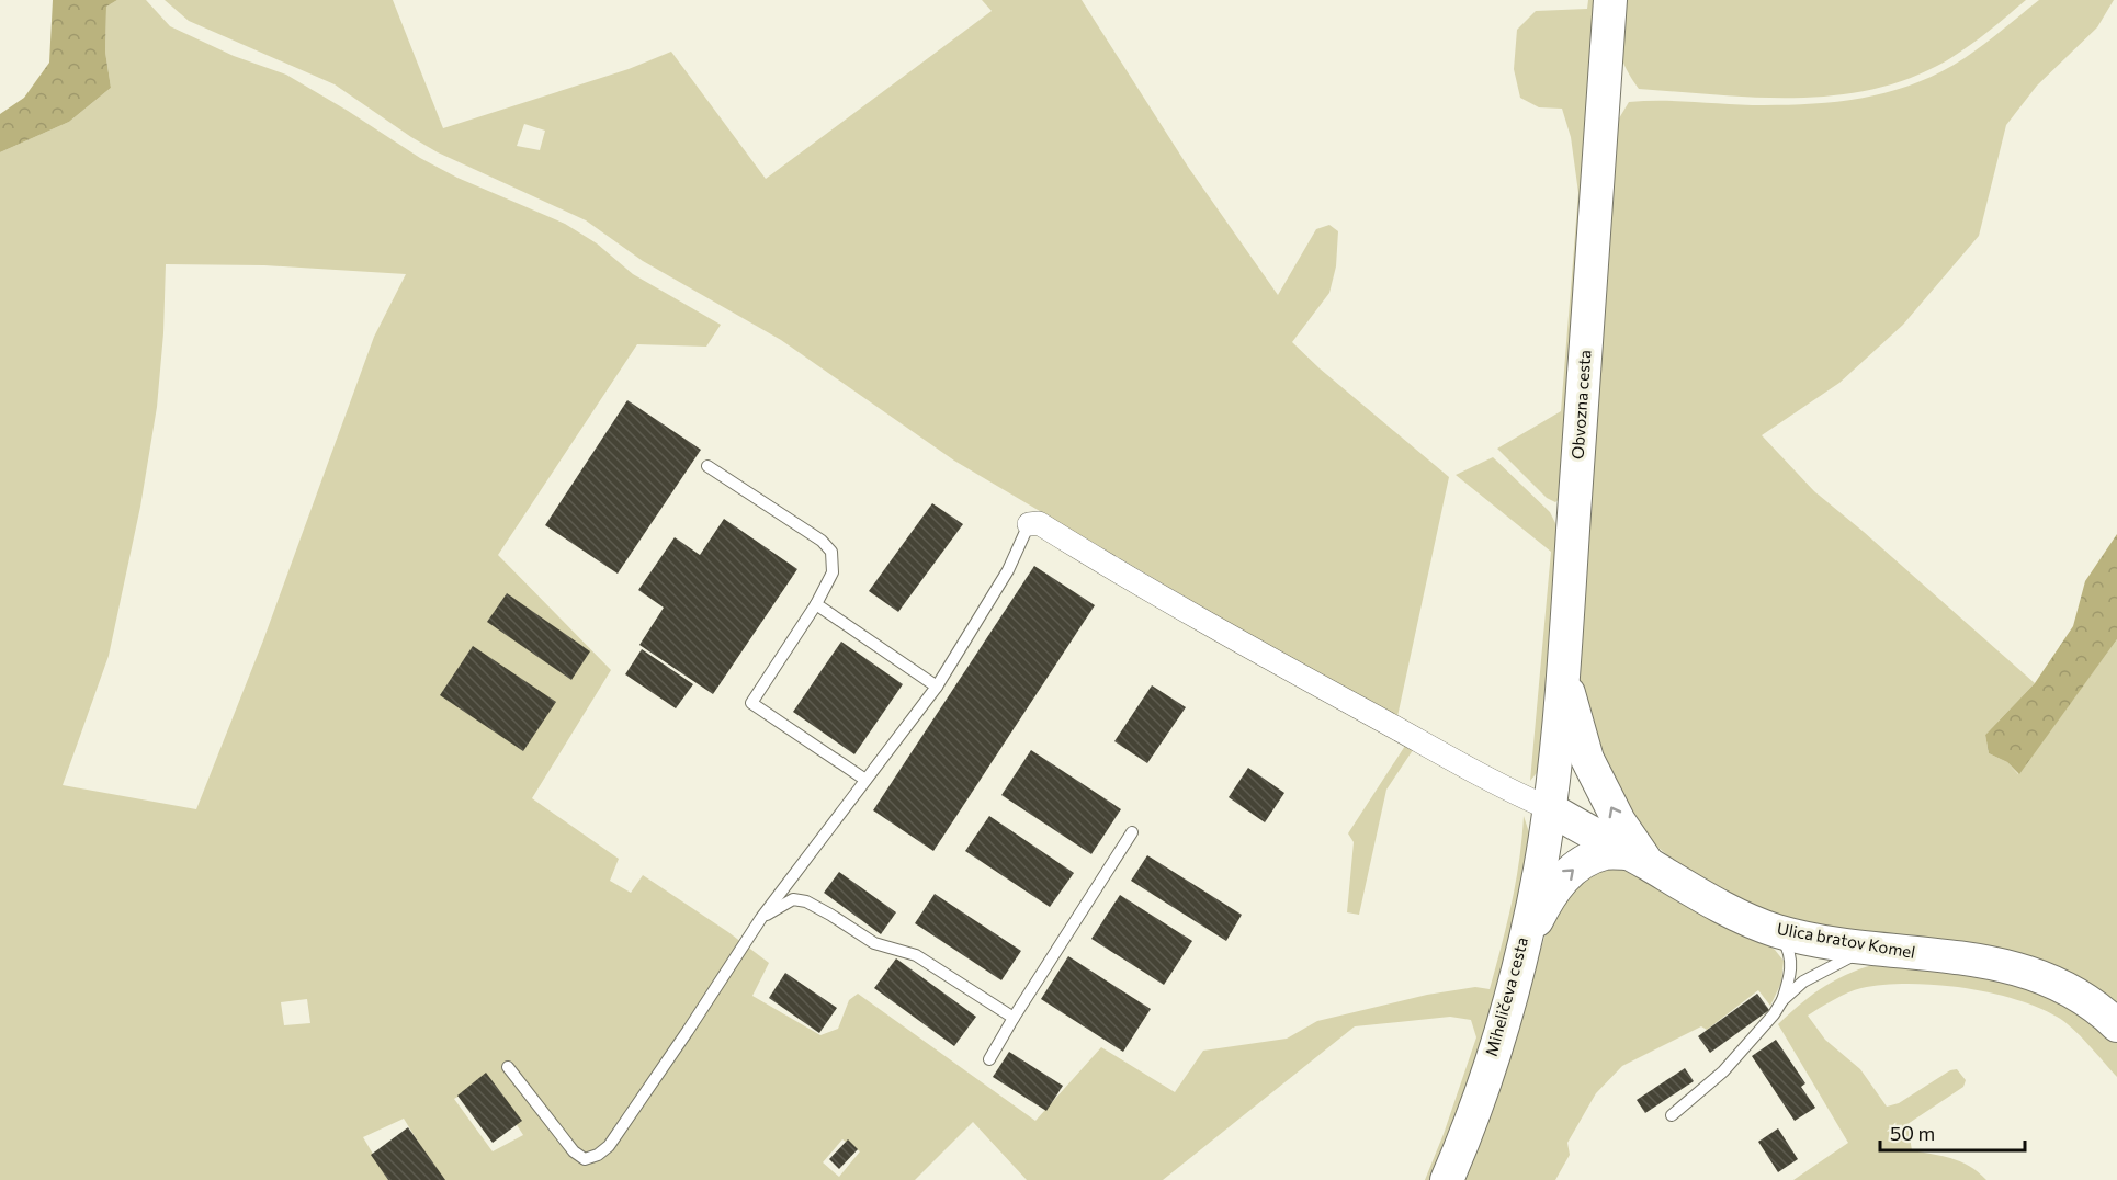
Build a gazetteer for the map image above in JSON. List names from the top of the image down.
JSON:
{
  "streets": {
    "street": ["Obvozna cesta", "Ulica bratov Komel", "Miheličeva cesta"]
  },
  "crossings": [
    ["Obvozna cesta", "Ulica bratov Komel"],
    ["Obvozna cesta", "Miheličeva cesta"],
    ["Ulica bratov Komel", "Miheličeva cesta"]
  ],
  "scale_bar": "50 m"
}
